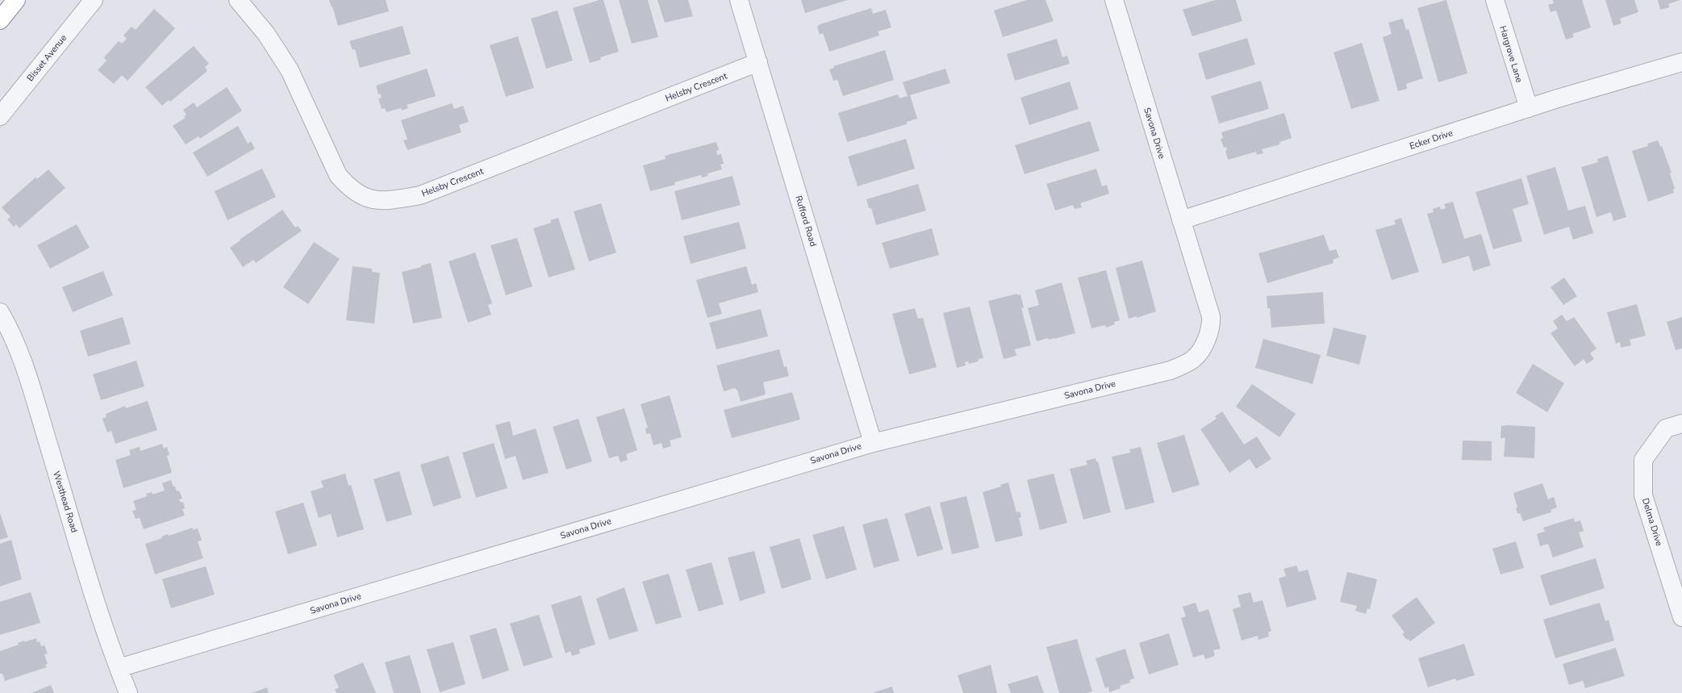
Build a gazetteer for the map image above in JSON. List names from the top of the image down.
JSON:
{
  "streets": {
    "street": [
      "Hargrove Lane",
      "Bisset Avenue",
      "Helsby Crescent",
      "Savona Drive",
      "Ecker Drive",
      "Rufford Road",
      "Westhead Road",
      "Delma Drive"
    ]
  },
  "crossings": [
    ["Hargrove Lane", "Ecker Drive"],
    ["Helsby Crescent", "Rufford Road"],
    ["Savona Drive", "Ecker Drive"],
    ["Savona Drive", "Rufford Road"],
    ["Savona Drive", "Westhead Road"]
  ]
}
